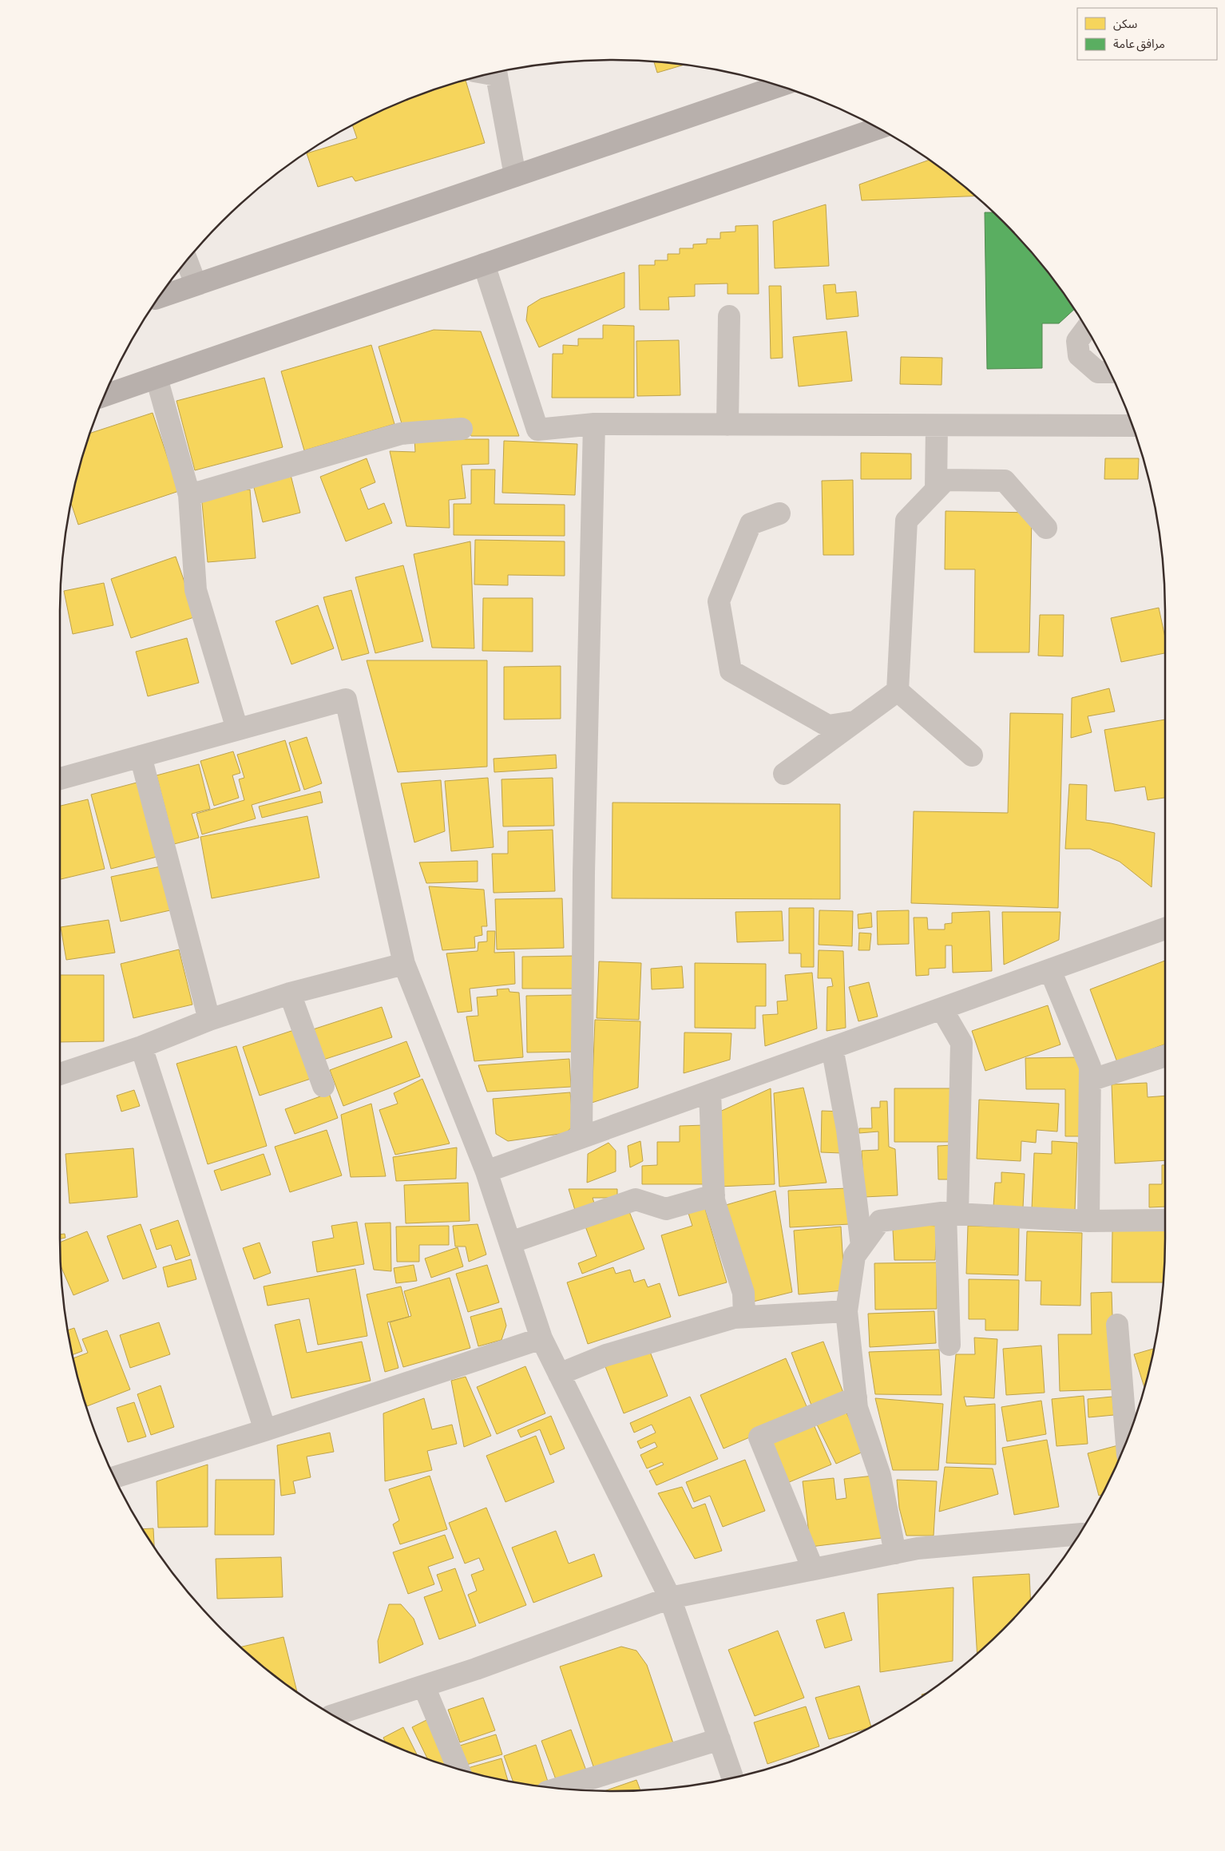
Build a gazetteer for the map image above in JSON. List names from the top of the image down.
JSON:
{
  "legend": ["سكن", "مرافق عامة"]
}
